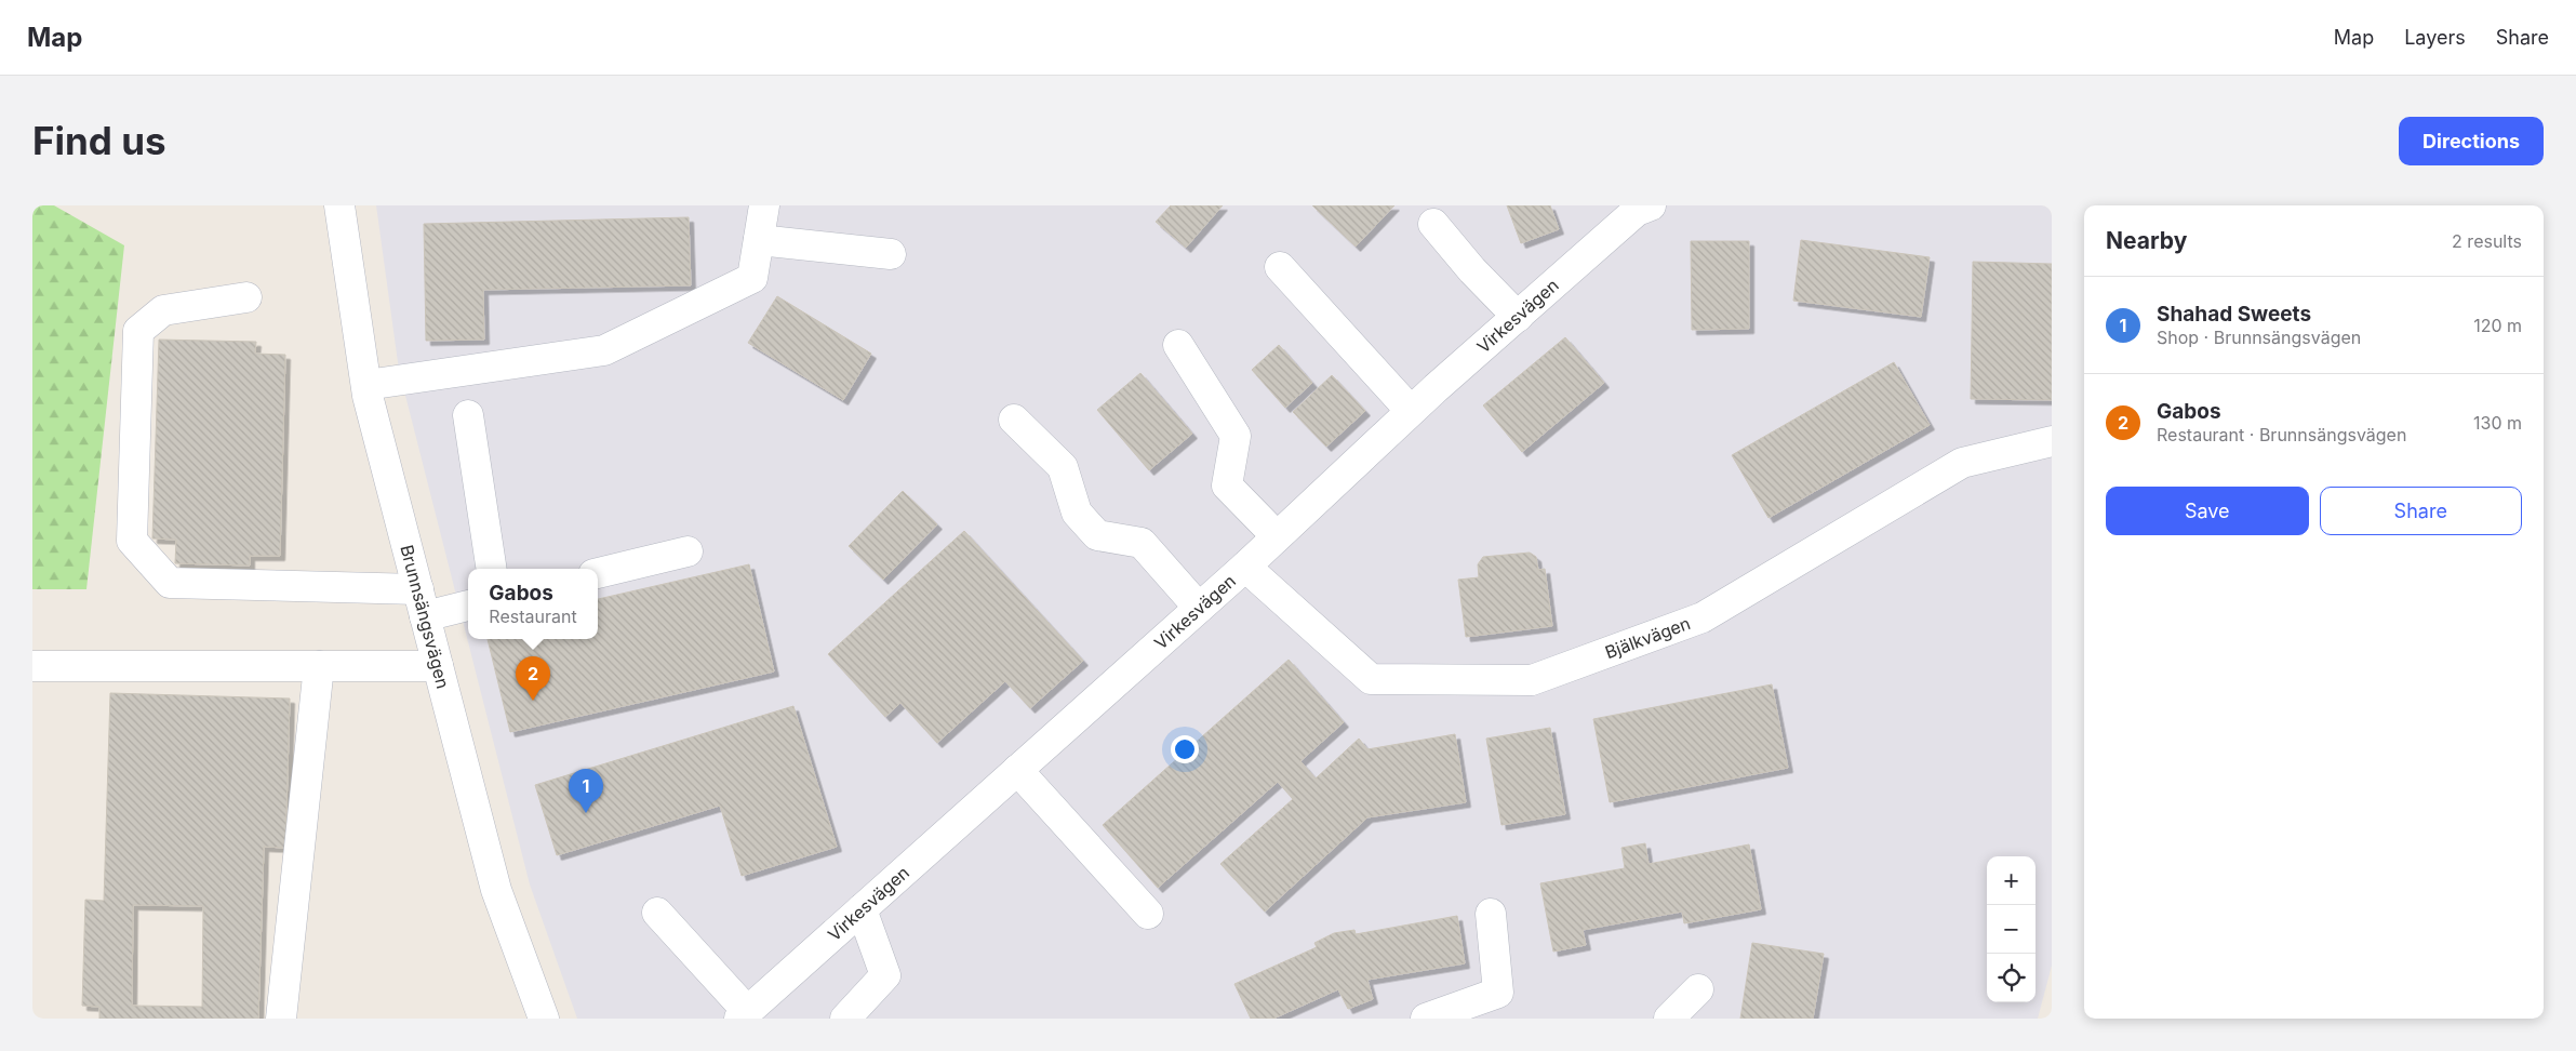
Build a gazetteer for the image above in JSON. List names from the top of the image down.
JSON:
{
  "streets": {
    "street": ["Virkesvägen", "Brunnsängsvägen", "Bjälkvägen"]
  },
  "crossings": [
    ["Virkesvägen", "Bjälkvägen"]
  ],
  "page": {
    "header": "Map",
    "nav": ["Map", "Layers", "Share"],
    "buttons": [
      "Directions",
      ["Save", "Share"]
    ],
    "title": "Find us",
    "heading": ["Nearby", "2 results"],
    "list": [
      {
        "mark": "1",
        "name": "Shahad Sweets",
        "note": "Shop · Brunnsängsvägen",
        "value": "120 m"
      },
      {
        "mark": "2",
        "name": "Gabos",
        "note": "Restaurant · Brunnsängsvägen",
        "value": "130 m"
      }
    ],
    "popup": ["Gabos", "Restaurant"],
    "pins": ["2", "1"],
    "map_buttons": ["+", "−"]
  }
}
